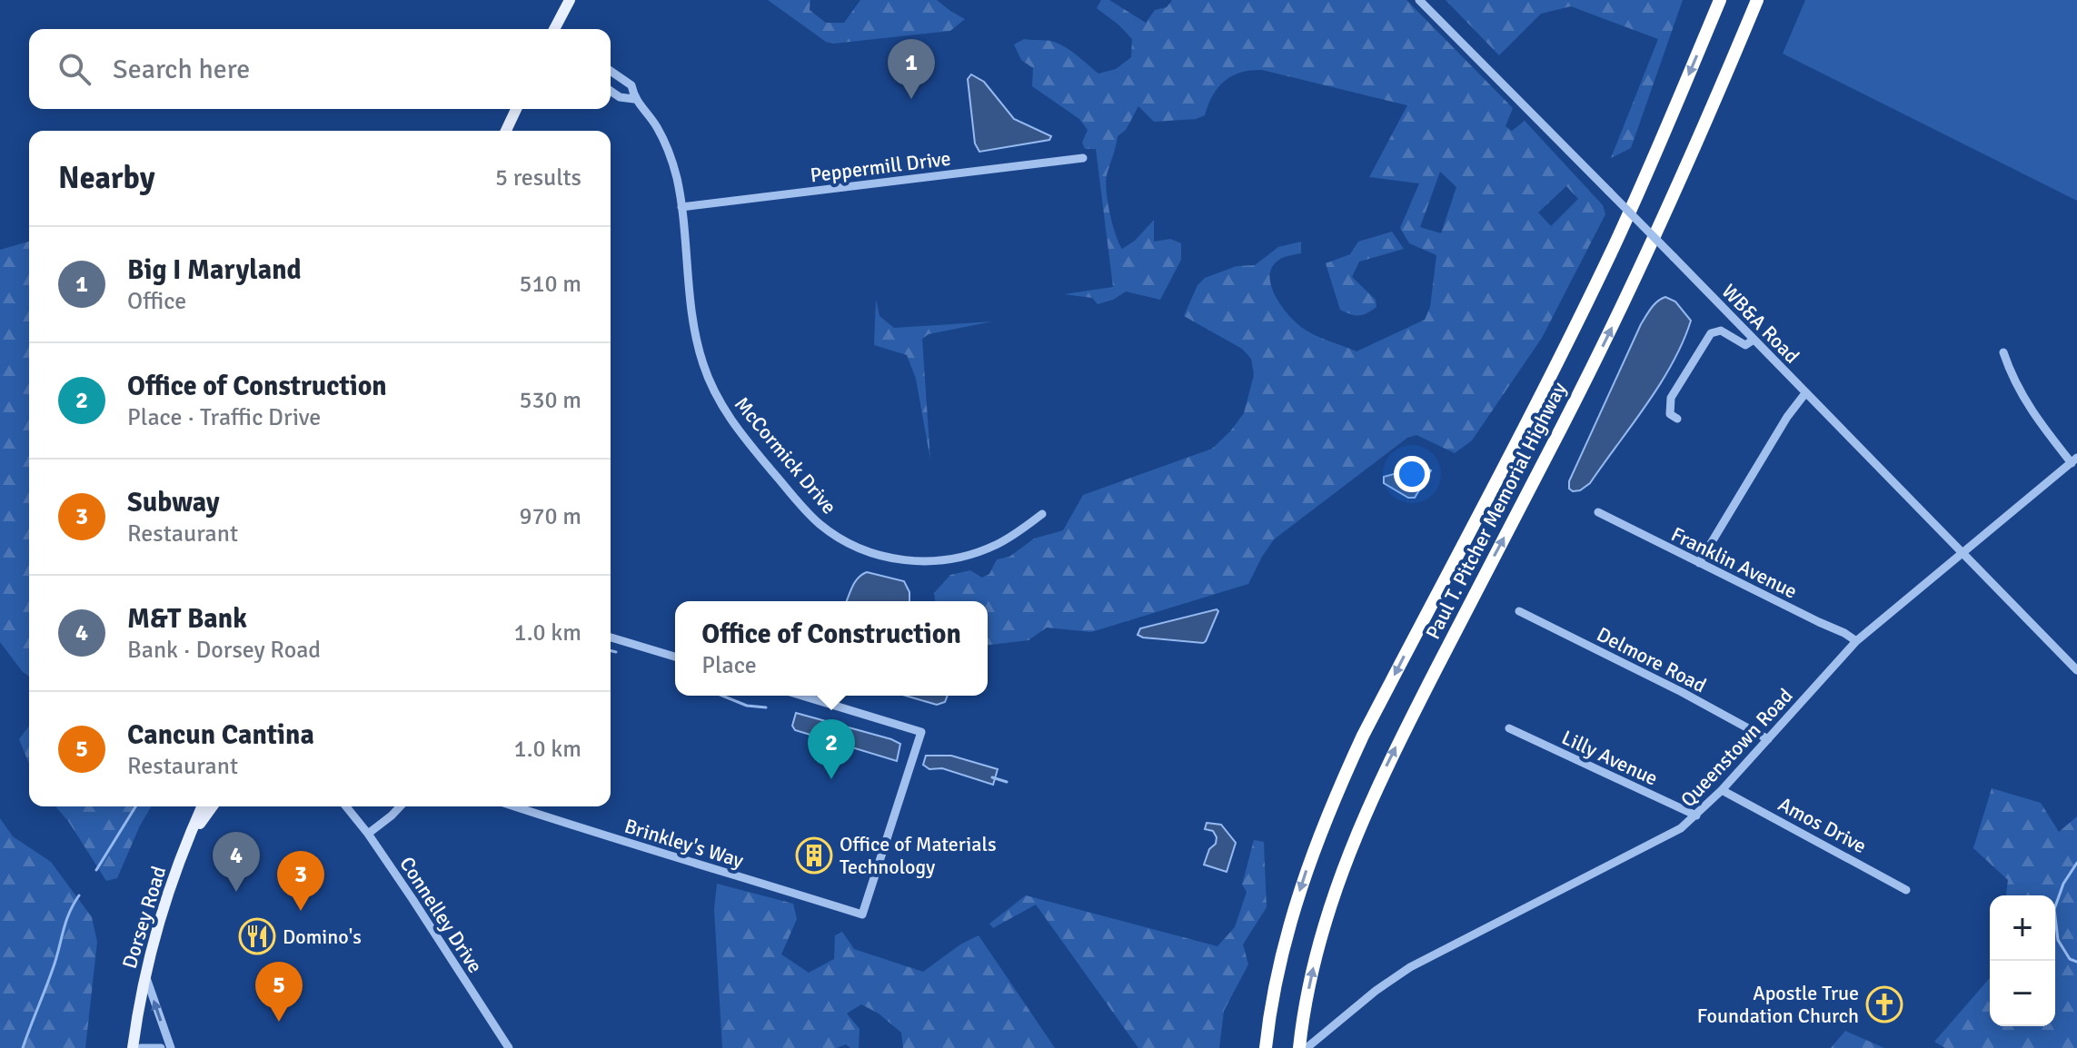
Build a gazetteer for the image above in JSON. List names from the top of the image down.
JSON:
{
  "streets": {
    "highway": ["Paul T. Pitcher Memorial Highway"],
    "main road": ["Dorsey Road"],
    "street": [
      "Peppermill Drive",
      "WB&A Road",
      "McCormick Drive",
      "Franklin Avenue",
      "Delmore Road",
      "Queenstown Road",
      "Lilly Avenue",
      "Amos Drive",
      "Brinkley's Way",
      "Connelley Drive"
    ]
  },
  "crossings": [
    ["Peppermill Drive", "McCormick Drive"],
    ["WB&A Road", "Queenstown Road"],
    ["Franklin Avenue", "Queenstown Road"],
    ["Delmore Road", "Queenstown Road"],
    ["Queenstown Road", "Lilly Avenue"],
    ["Queenstown Road", "Amos Drive"]
  ],
  "places": {
    "building": ["Office of Materials Technology"],
    "restaurant": ["Domino's"],
    "church": ["Apostle True Foundation Church"]
  },
  "page": {
    "search": "Search here",
    "pins": [
      "1",
      "2",
      "4",
      "3",
      "5"
    ],
    "heading": ["Nearby", "5 results"],
    "list": [
      {
        "mark": "1",
        "name": "Big I Maryland",
        "note": "Office",
        "value": "510 m"
      },
      {
        "mark": "2",
        "name": "Office of Construction",
        "note": "Place · Traffic Drive",
        "value": "530 m"
      },
      {
        "mark": "3",
        "name": "Subway",
        "note": "Restaurant",
        "value": "970 m"
      },
      {
        "mark": "4",
        "name": "M&T Bank",
        "note": "Bank · Dorsey Road",
        "value": "1.0 km"
      },
      {
        "mark": "5",
        "name": "Cancun Cantina",
        "note": "Restaurant",
        "value": "1.0 km"
      }
    ],
    "popup": ["Office of Construction", "Place"],
    "map_buttons": ["+", "−"]
  }
}
